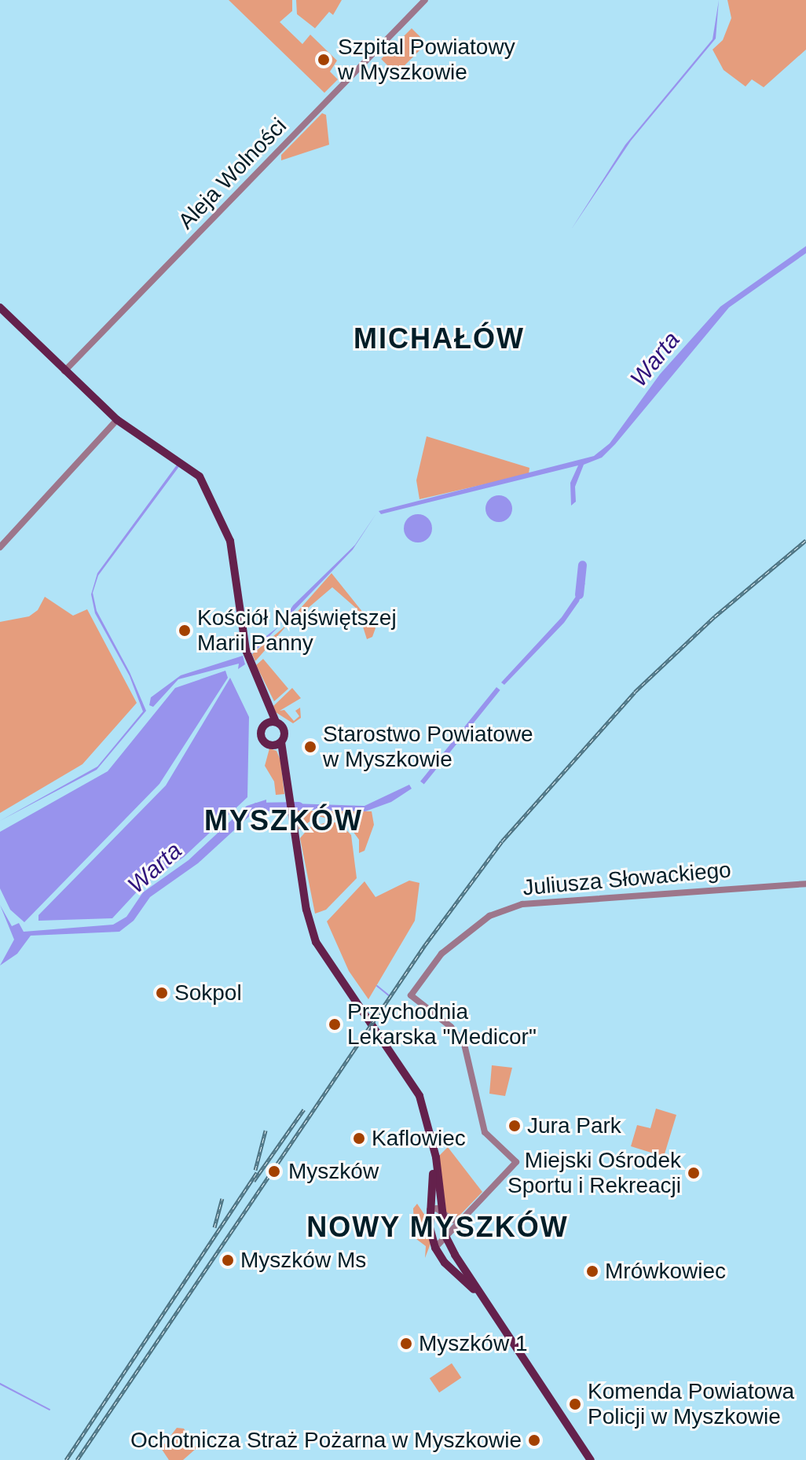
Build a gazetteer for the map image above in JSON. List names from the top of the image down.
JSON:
{
  "streets": {
    "street": ["Aleja Wolności", "Juliusza Słowackiego"]
  },
  "districts": ["MICHAŁÓW", "MYSZKÓW", "NOWY MYSZKÓW"],
  "water": ["Warta"],
  "places": [
    "Szpital Powiatowy w Myszkowie",
    "Kościół Najświętszej Marii Panny",
    "Starostwo Powiatowe w Myszkowie",
    "Sokpol",
    "Przychodnia Lekarska \"Medicor\"",
    "Jura Park",
    "Kaflowiec",
    "Myszków",
    "Miejski Ośrodek Sportu i Rekreacji",
    "Myszków Ms",
    "Mrówkowiec",
    "Myszków 1",
    "Komenda Powiatowa Policji w Myszkowie",
    "Ochotnicza Straż Pożarna w Myszkowie"
  ]
}
